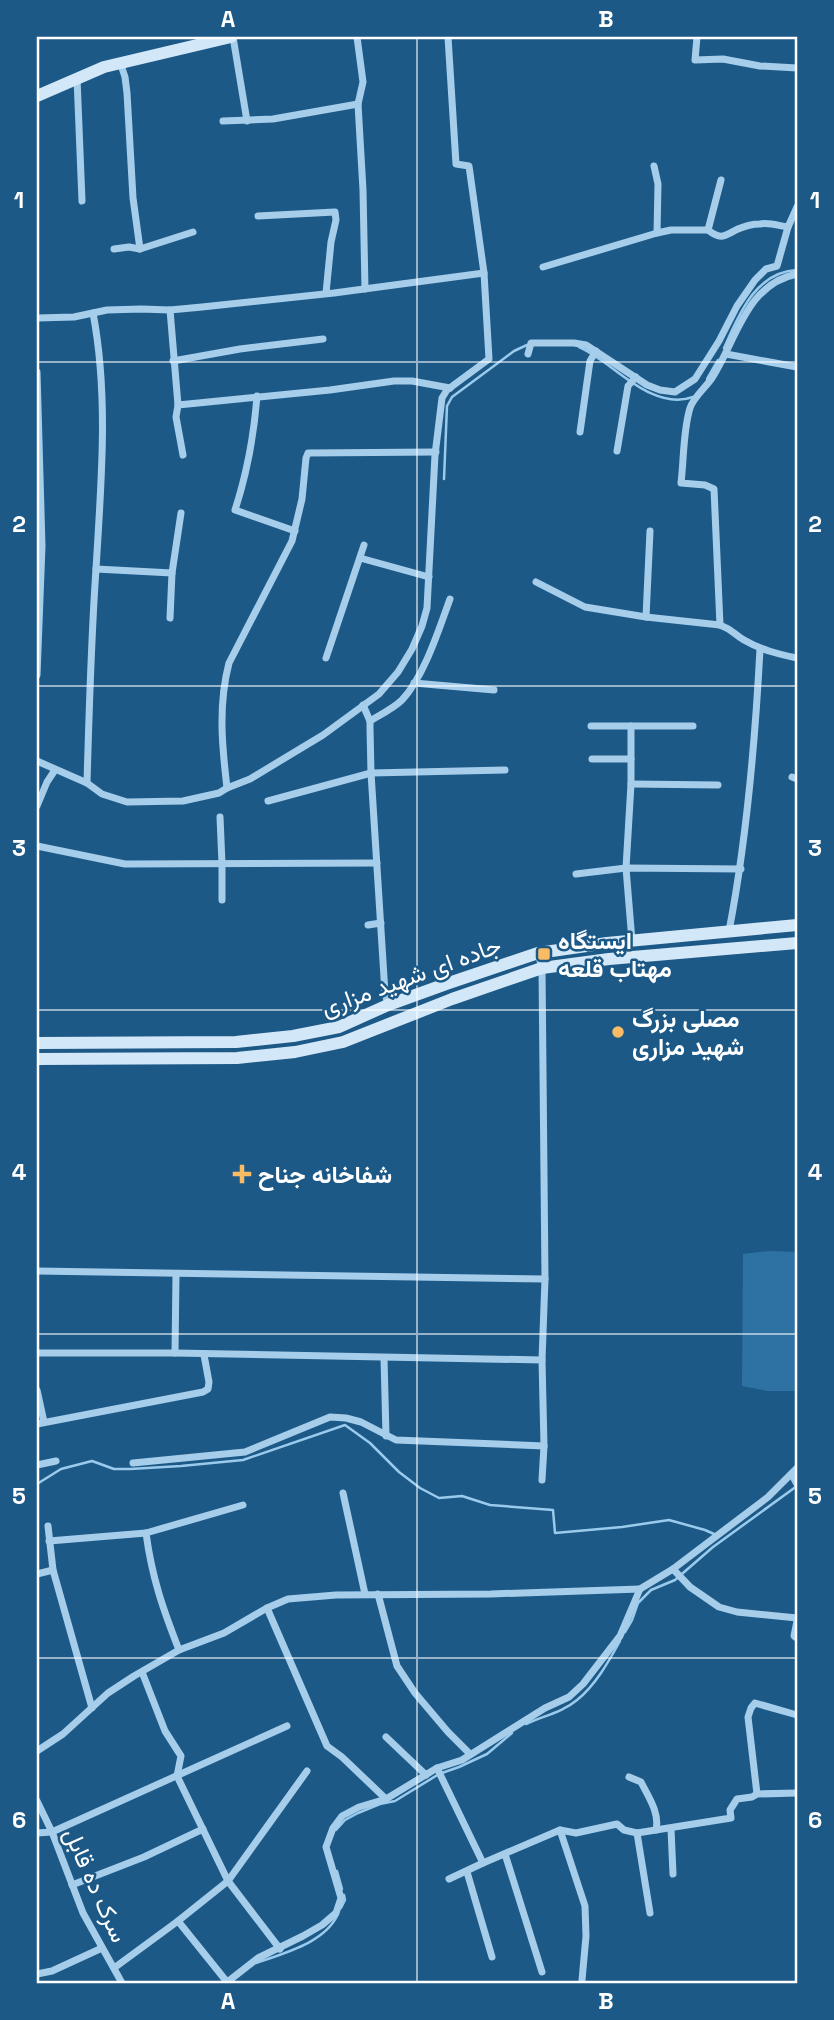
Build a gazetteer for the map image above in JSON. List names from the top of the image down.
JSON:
{
  "streets": {
    "main road": ["جاده ای شهید مزاری"],
    "street": ["سرک ده قابل"]
  },
  "places": {
    "transit": ["ایستگاه مهتاب قلعه"],
    "other": ["مصلی بزرگ شهید مزاری"],
    "health": ["شفاخانه جناح"]
  },
  "grid": {
    "columns": ["A", "B"],
    "rows": [
      "1",
      "2",
      "3",
      "4",
      "5",
      "6"
    ]
  }
}
